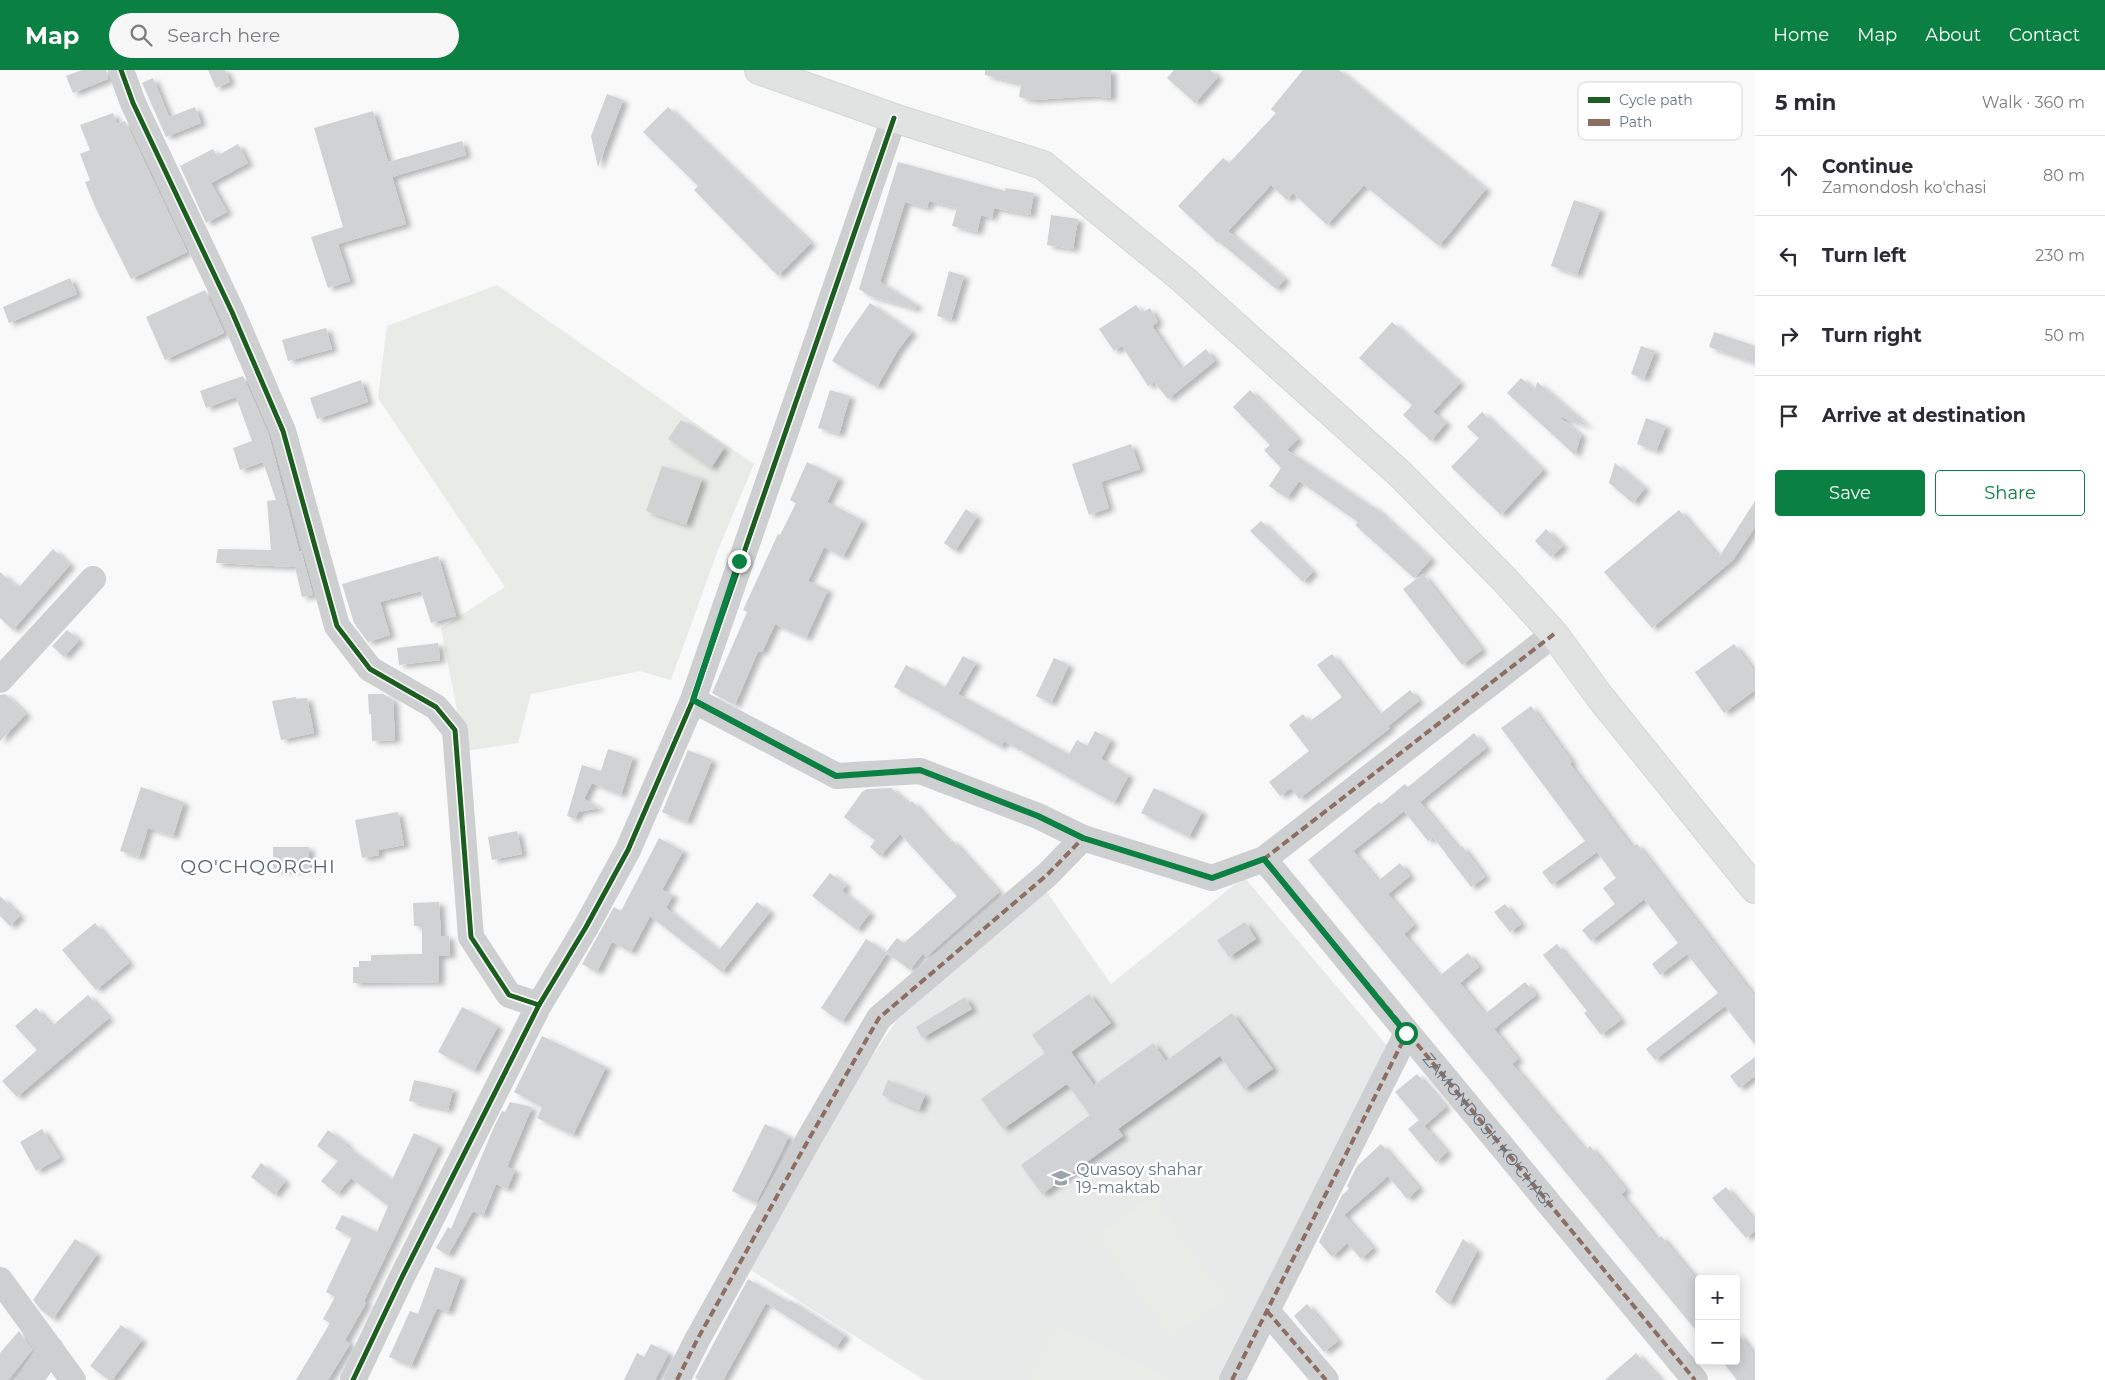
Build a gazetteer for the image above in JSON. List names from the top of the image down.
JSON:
{
  "streets": {
    "street": ["ZAMONDOSH KO'CHASI"]
  },
  "districts": ["QO'CHQORCHI"],
  "places": {
    "school or university": ["Quvasoy shahar 19-maktab"]
  },
  "legend": ["Cycle path", "Path"],
  "page": {
    "header": "Map",
    "search": "Search here",
    "nav": [
      "Home",
      "Map",
      "About",
      "Contact"
    ],
    "heading": ["5 min", "Walk · 360 m"],
    "list": [
      ["Continue", "Zamondosh ko'chasi", "80 m"],
      ["Turn left", "230 m"],
      ["Turn right", "50 m"],
      "Arrive at destination"
    ],
    "buttons": ["Save", "Share"],
    "map_buttons": ["+", "−"]
  }
}
